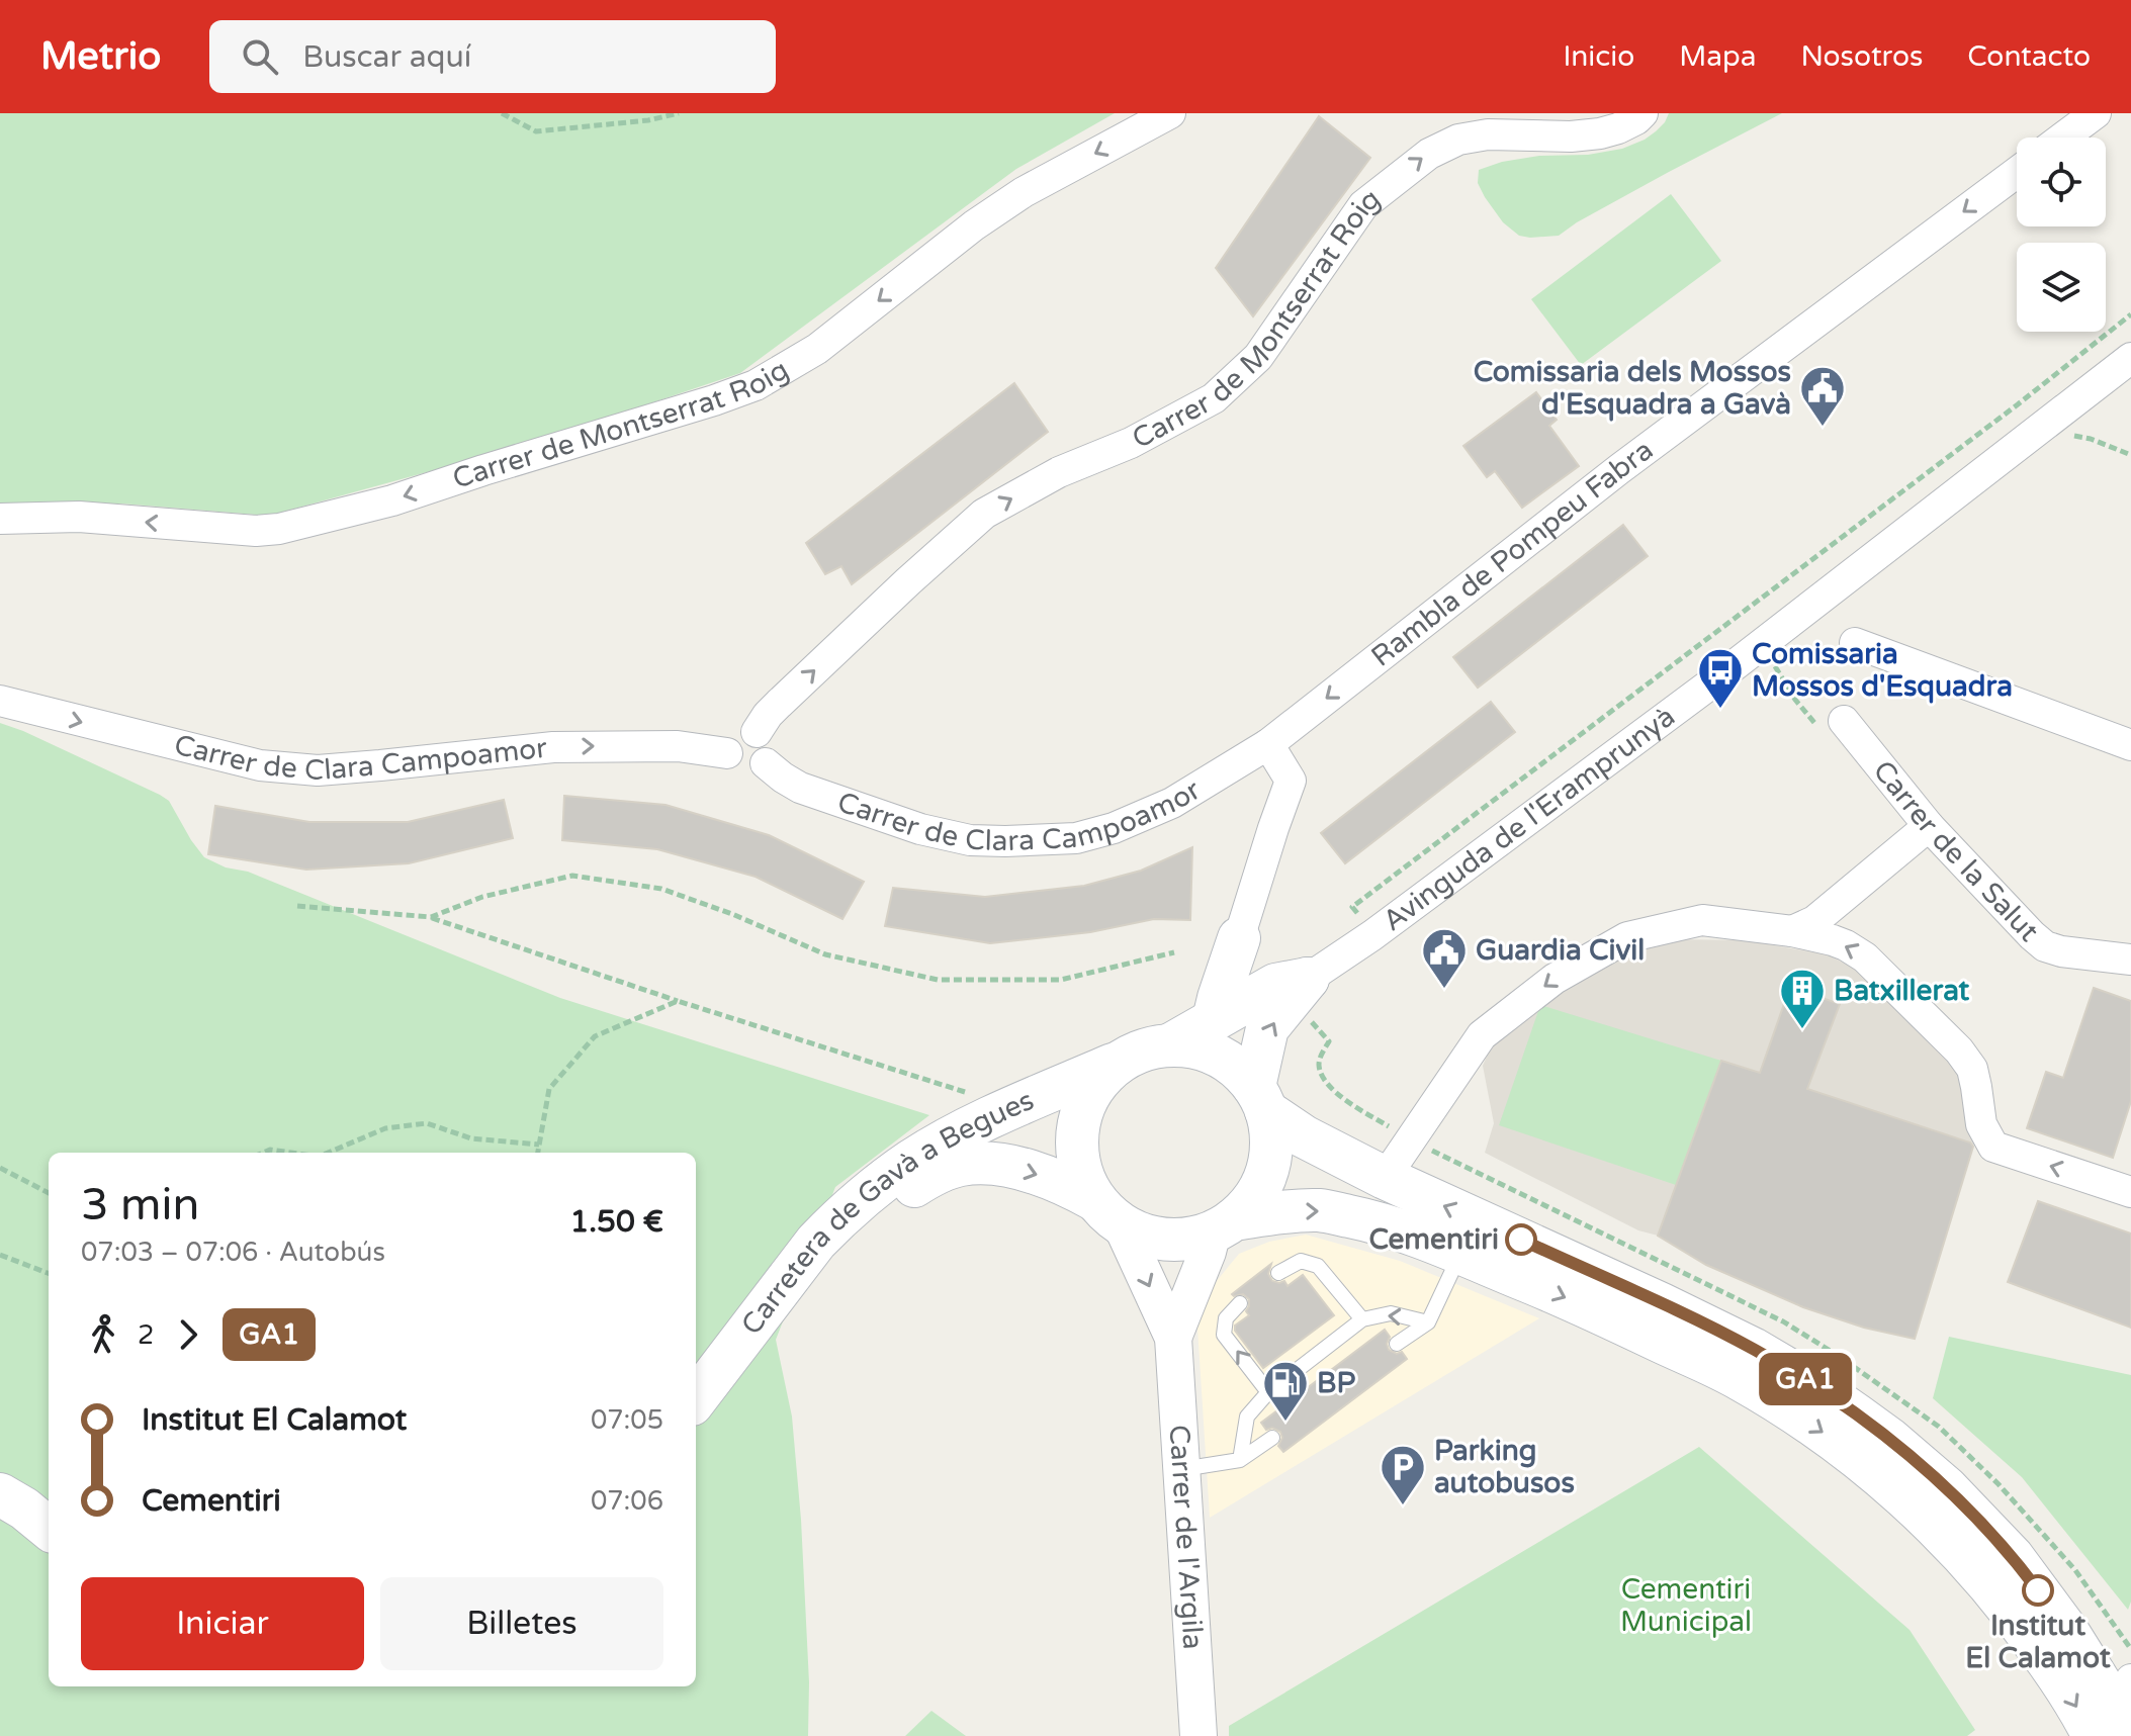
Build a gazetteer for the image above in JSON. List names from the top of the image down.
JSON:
{
  "streets": {
    "main road": ["Carretera de Gavà a Begues"],
    "street": [
      "Carrer de Montserrat Roig",
      "Rambla de Pompeu Fabra",
      "Carrer de Clara Campoamor",
      "Avinguda de l'Eramprunyà",
      "Carrer de la Salut",
      "Carrer de l'Argila"
    ]
  },
  "crossings": [
    ["Carrer de Montserrat Roig", "Carrer de Clara Campoamor"],
    ["Rambla de Pompeu Fabra", "Carrer de Clara Campoamor"],
    ["Carretera de Gavà a Begues", "Carrer de l'Argila"]
  ],
  "one_way": ["Rambla de Pompeu Fabra", "Carrer de Clara Campoamor"],
  "parks": ["Cementiri Municipal"],
  "places": {
    "public building": ["Comissaria dels Mossos d'Esquadra a Gavà", "Guardia Civil"],
    "bus stop": ["Comissaria Mossos d'Esquadra"],
    "building": ["Batxillerat"],
    "other": ["Cementiri", "Institut El Calamot"],
    "fuel station": ["BP"],
    "parking": ["Parking autobusos"]
  },
  "lines": ["bus line GA1"],
  "page": {
    "header": "Metrio",
    "search": "Buscar aquí",
    "nav": [
      "Inicio",
      "Mapa",
      "Nosotros",
      "Contacto"
    ],
    "on_map": "GA1",
    "heading": ["3 min", "07:03 – 07:06 · Autobús", "1.50 €"],
    "legs": ["2", "GA1"],
    "list": [
      {
        "name": "Institut El Calamot",
        "value": "07:05"
      },
      {
        "name": "Cementiri",
        "value": "07:06"
      }
    ],
    "buttons": ["Iniciar", "Billetes"]
  }
}
